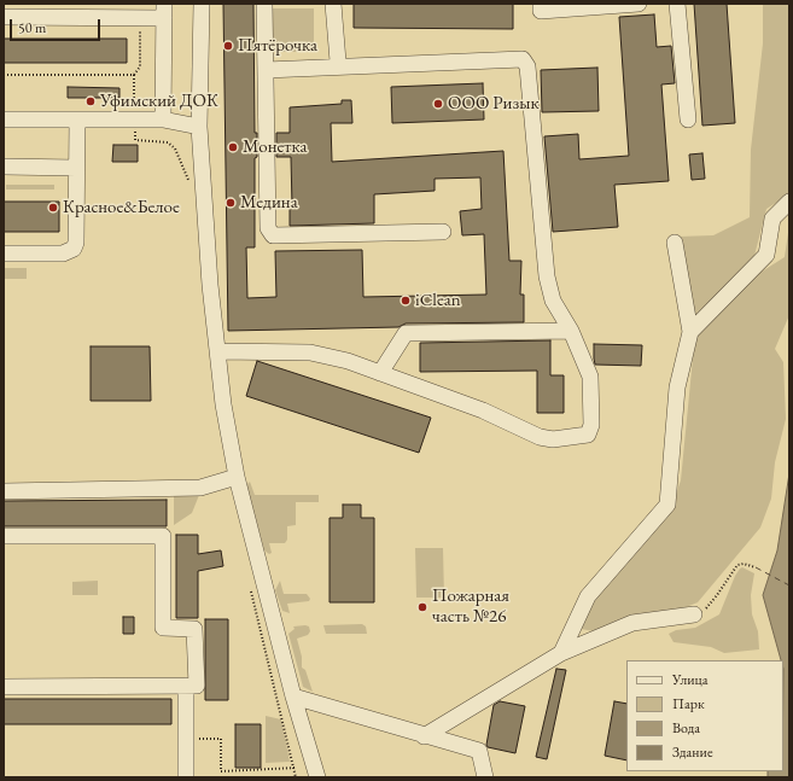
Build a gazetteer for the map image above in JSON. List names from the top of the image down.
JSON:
{
  "places": [
    "Пятёрочка",
    "Уфимский ДОК",
    "ООО Ризык",
    "Монетка",
    "Медина",
    "Красное&Белое",
    "iClean",
    "Пожарная часть №26"
  ],
  "legend": [
    "Улица",
    "Парк",
    "Вода",
    "Здание"
  ],
  "scale_bar": "50 m"
}
